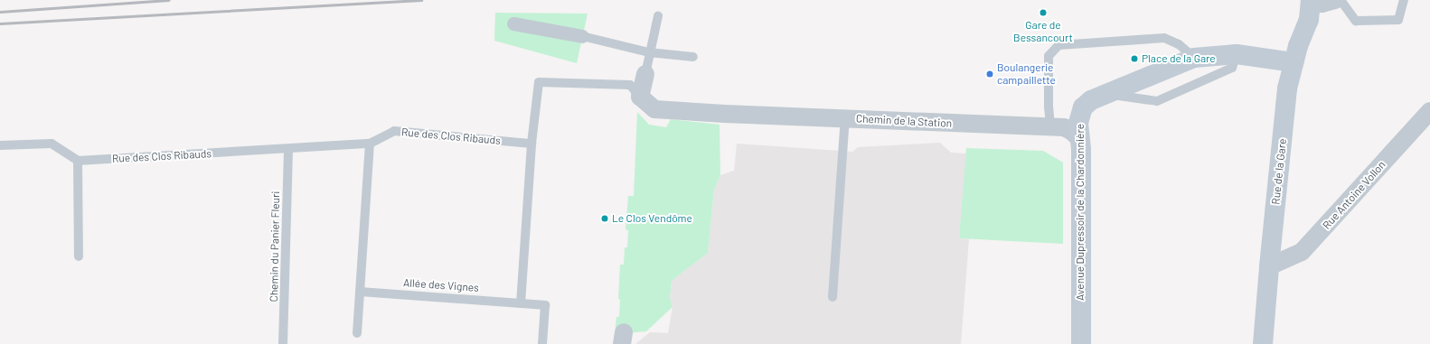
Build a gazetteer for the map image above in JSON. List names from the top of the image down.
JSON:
{
  "streets": {
    "main road": ["Rue de la Gare", "Avenue Dupressoir de la Chardonnière"],
    "street": ["Chemin de la Station", "Rue Antoine Vollon"],
    "lane": ["Rue des Clos Ribauds", "Chemin du Panier Fleuri", "Allée des Vignes"]
  },
  "crossings": [
    ["Chemin de la Station", "Avenue Dupressoir de la Chardonnière"],
    ["Rue des Clos Ribauds", "Chemin du Panier Fleuri"],
    ["Rue de la Gare", "Rue Antoine Vollon"],
    ["Rue de la Gare", "Avenue Dupressoir de la Chardonnière"]
  ],
  "places": [
    "Gare de Bessancourt",
    "Place de la Gare",
    "Boulangerie campaillette",
    "Le Clos Vendôme"
  ]
}
